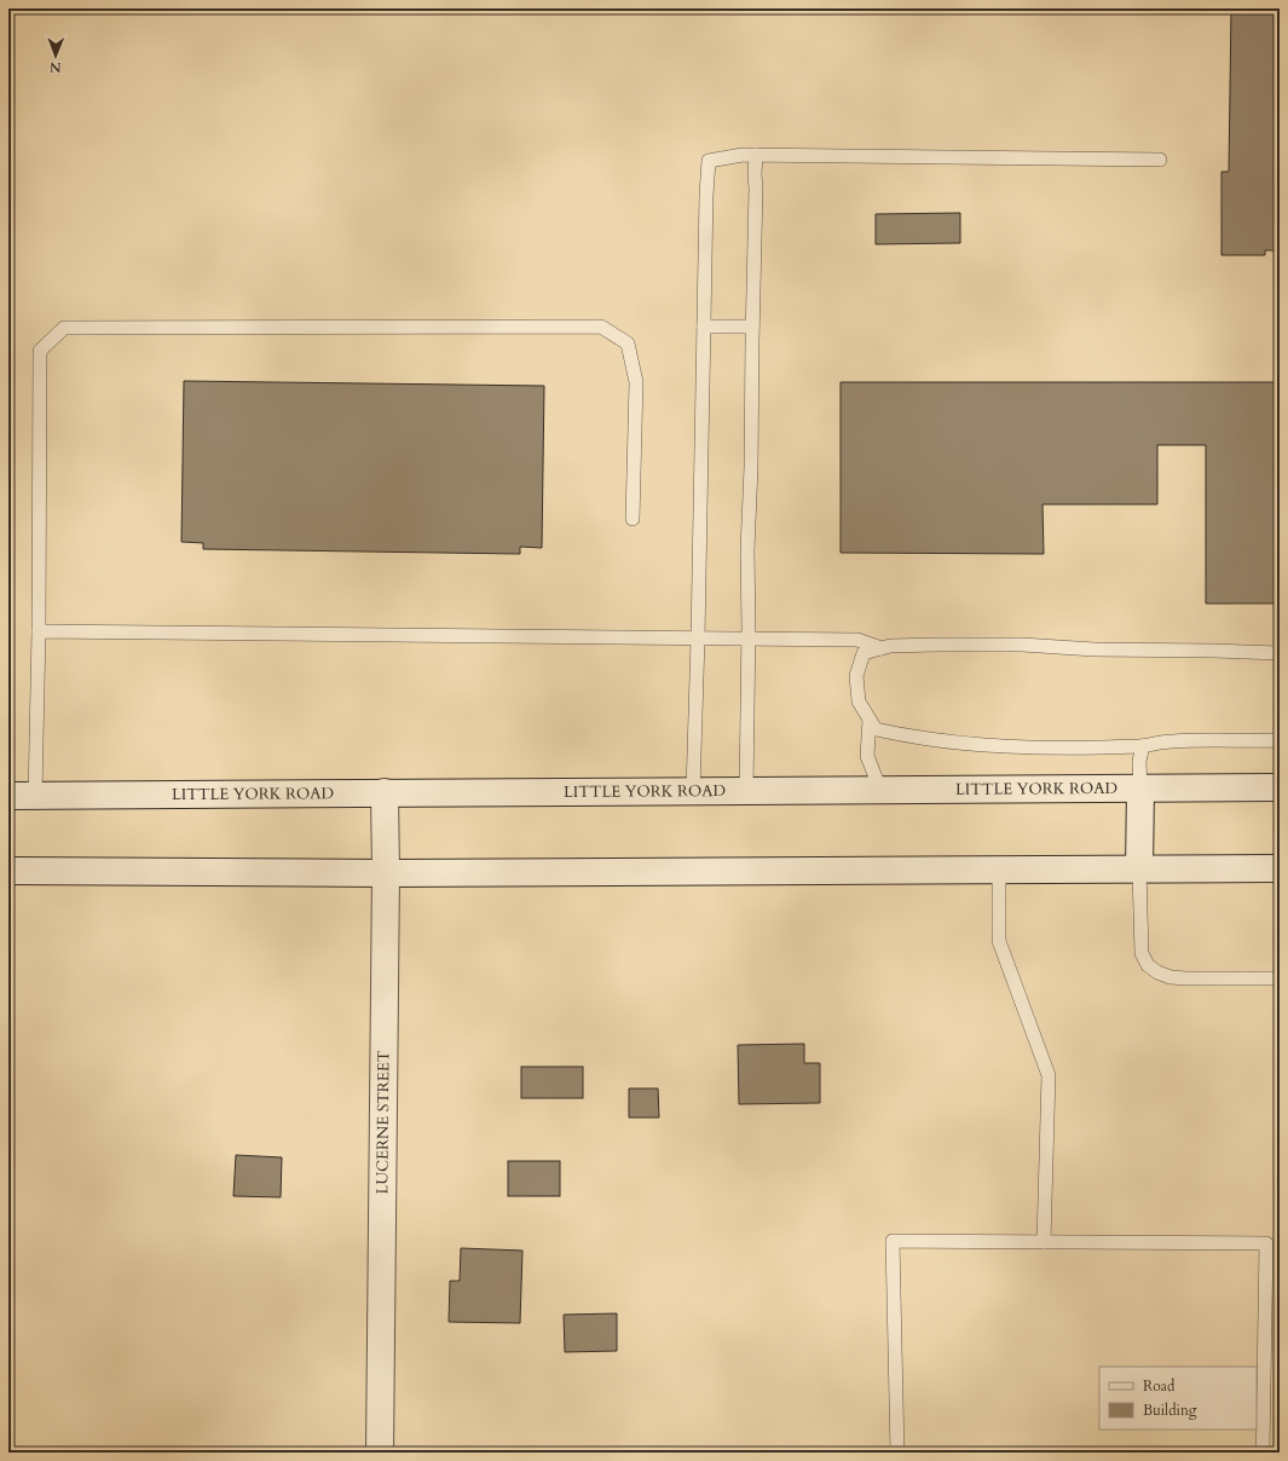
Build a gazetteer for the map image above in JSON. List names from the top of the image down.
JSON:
{
  "streets": {
    "main road": ["LITTLE YORK ROAD", "LUCERNE STREET"]
  },
  "crossings": [
    ["LITTLE YORK ROAD", "LUCERNE STREET"]
  ],
  "legend": ["Road", "Building"],
  "north": "bottom"
}
